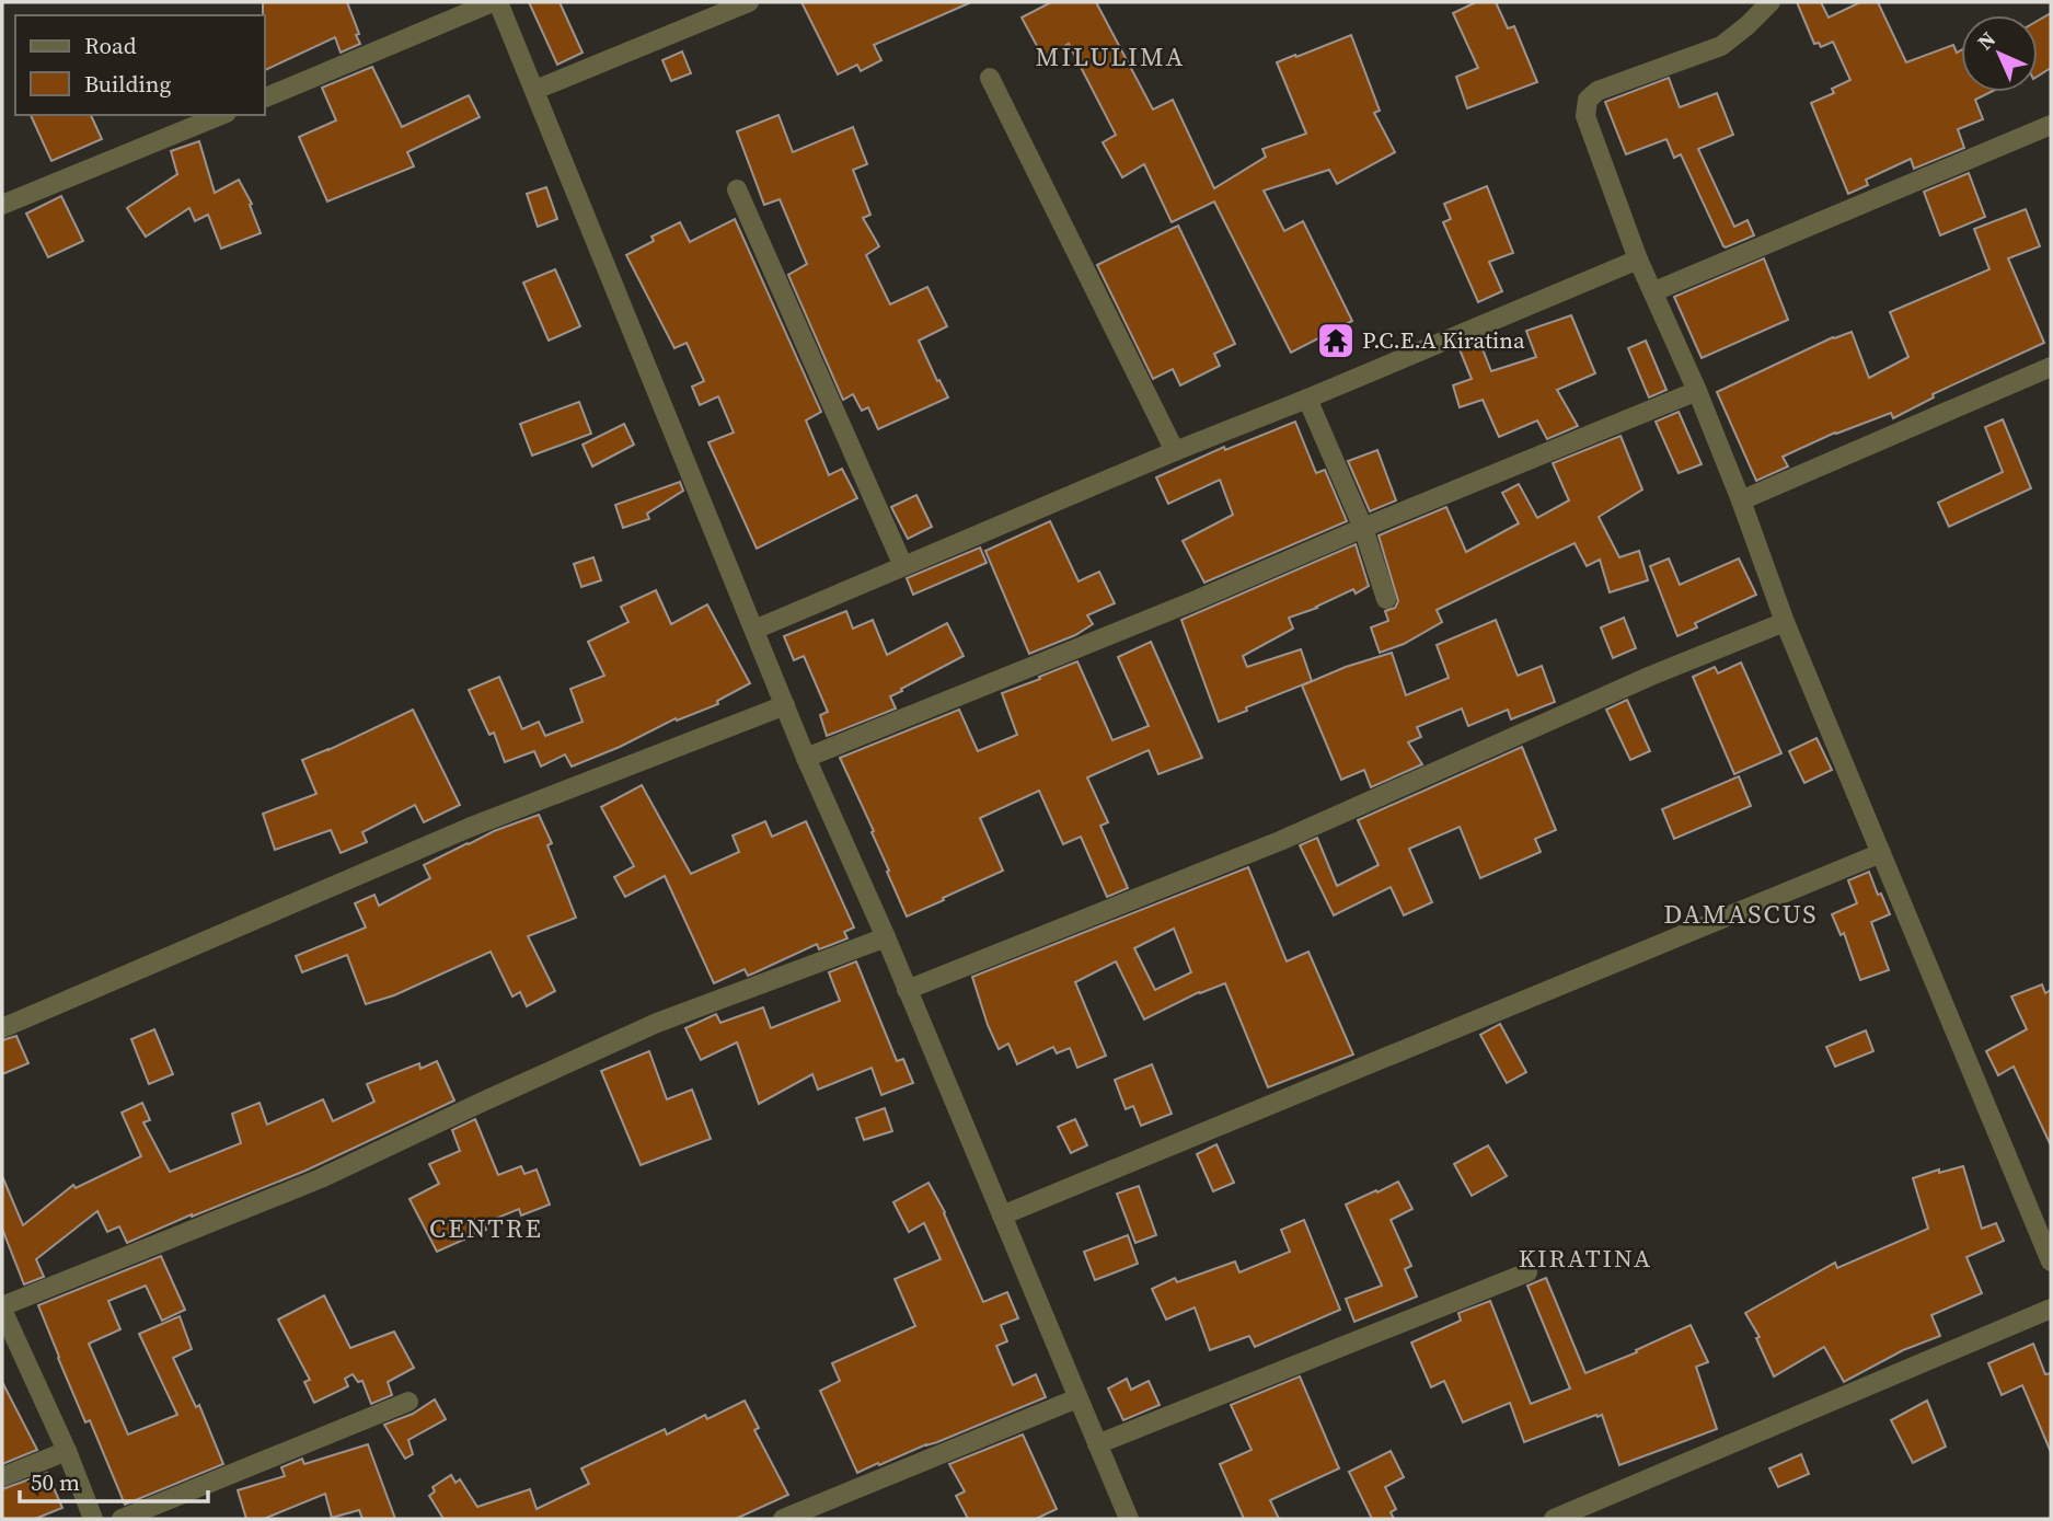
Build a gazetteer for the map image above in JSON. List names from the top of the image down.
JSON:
{
  "districts": [
    "MILULIMA",
    "DAMASCUS",
    "CENTRE",
    "KIRATINA"
  ],
  "places": {
    "temple": ["P.C.E.A Kiratina"]
  },
  "legend": ["Road", "Building"],
  "scale_bar": "50 m",
  "north": "top left"
}
